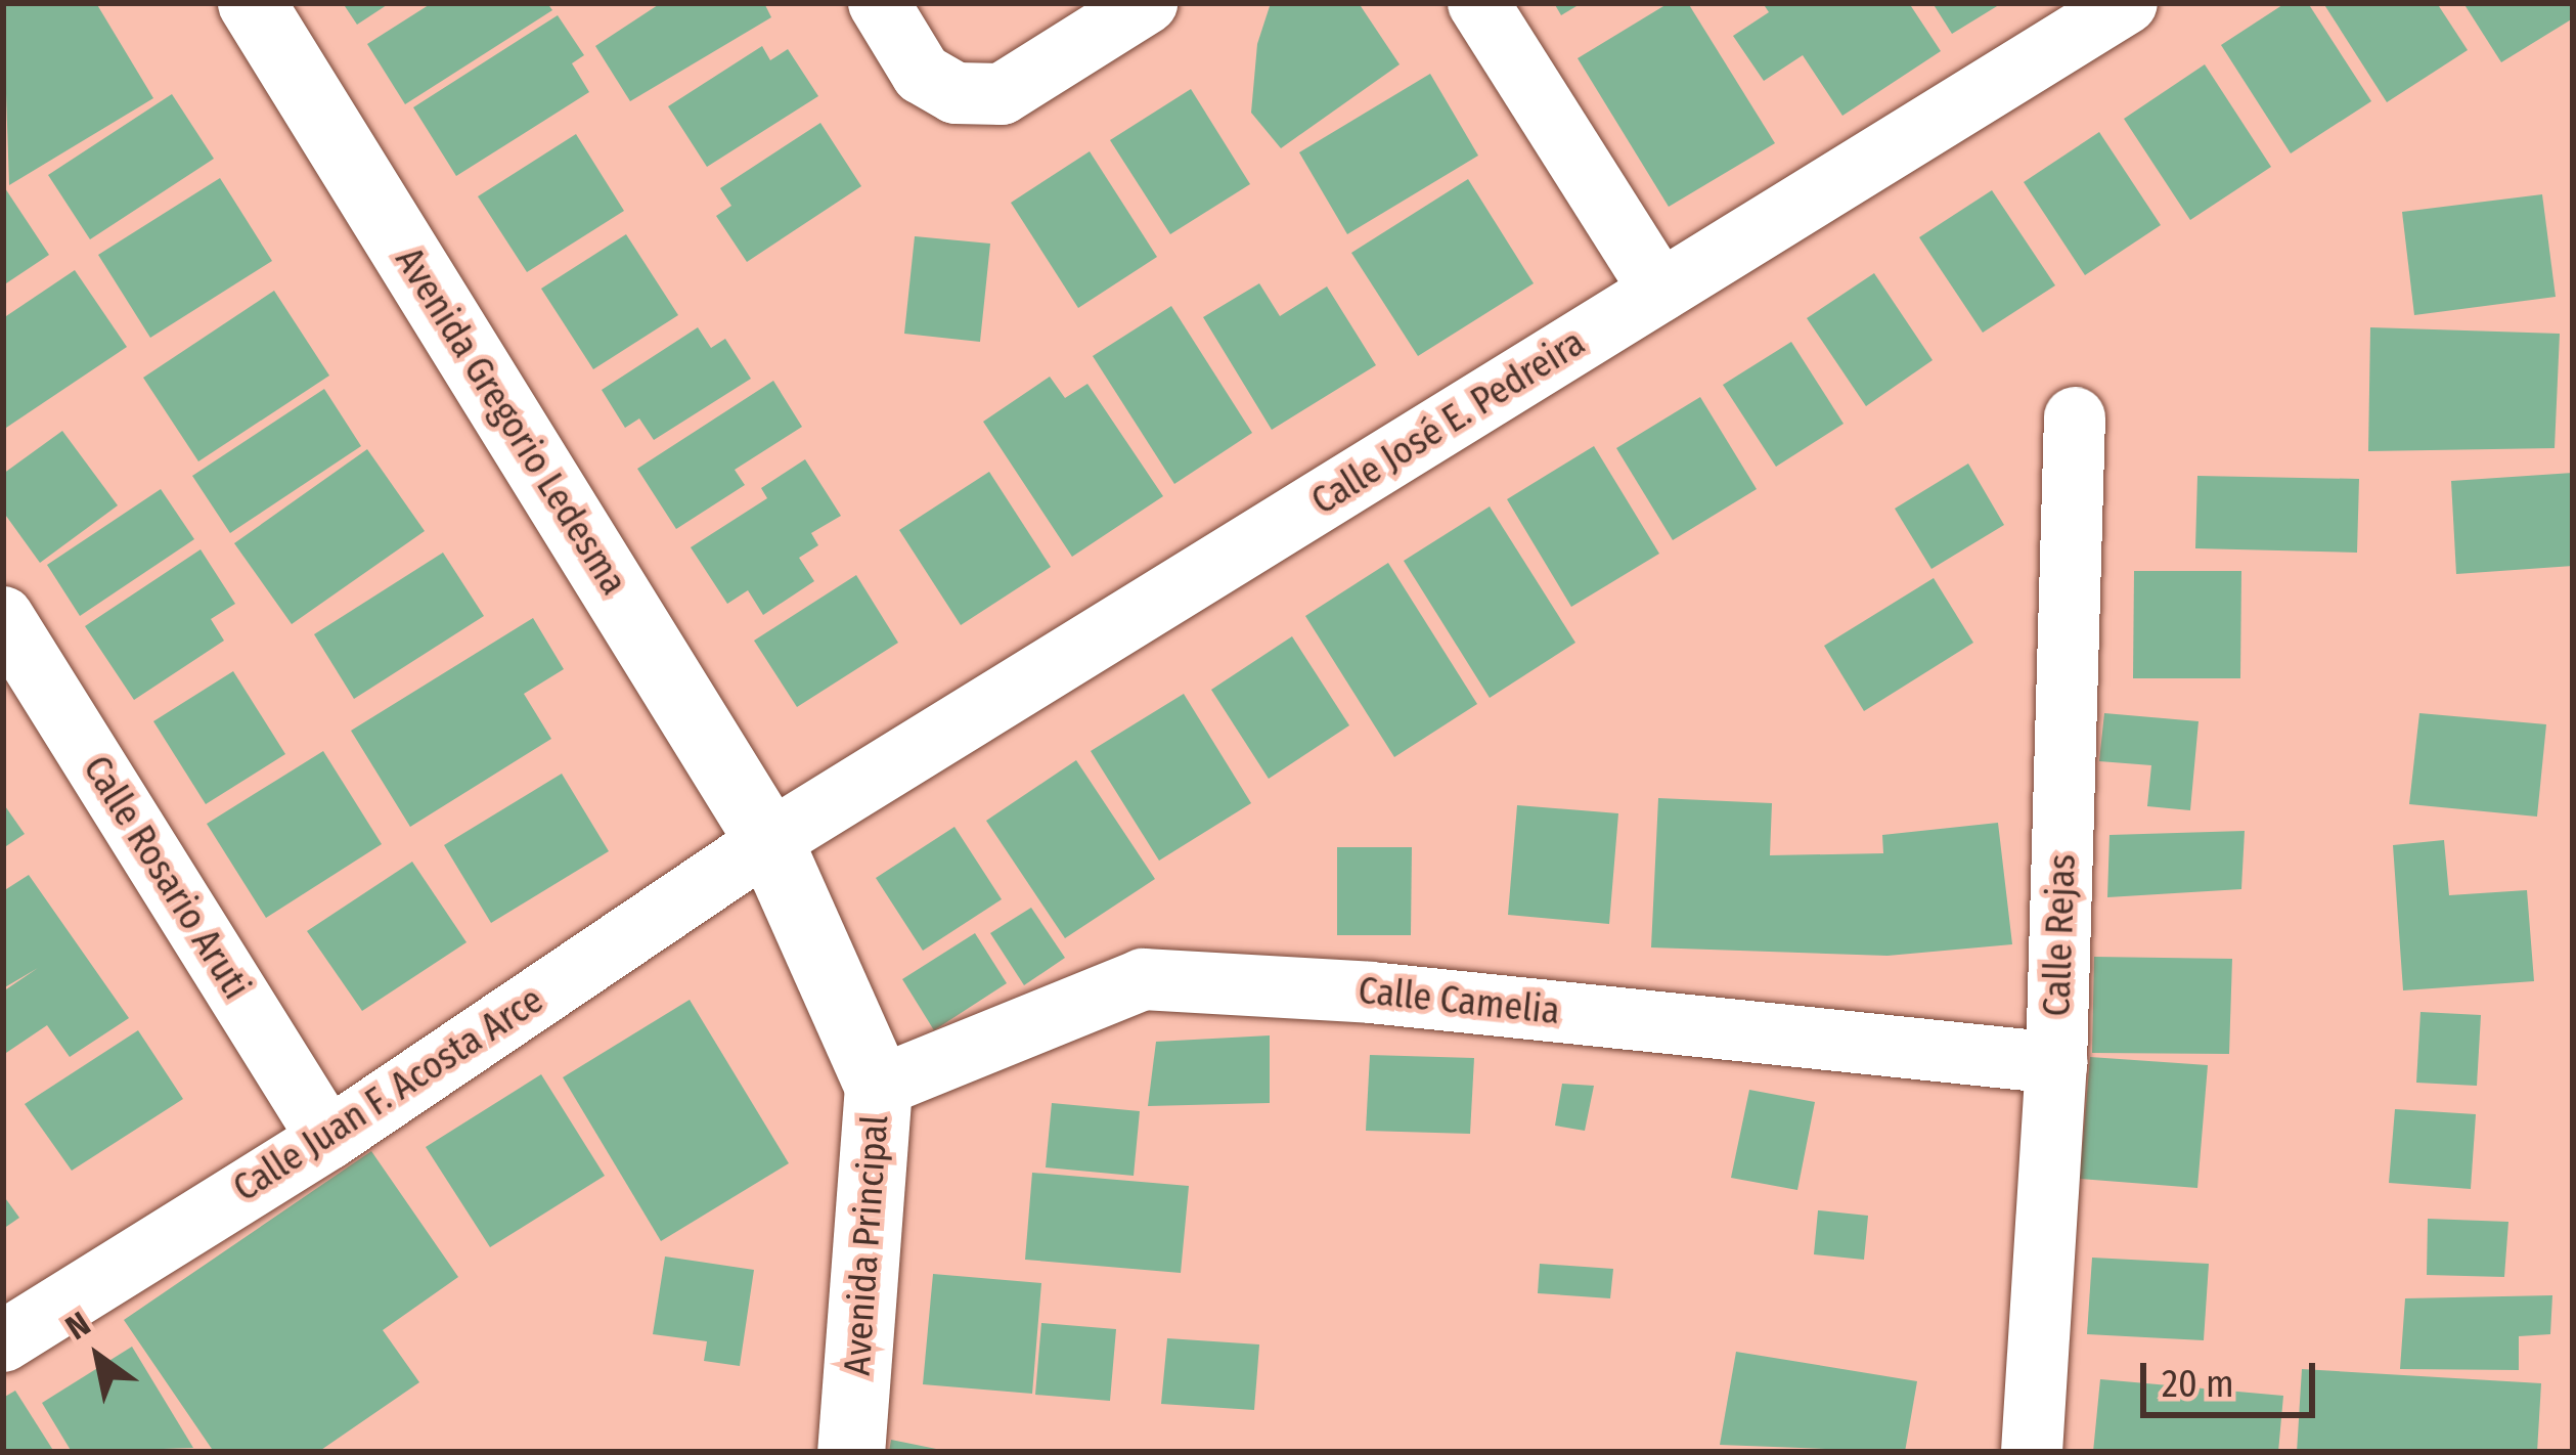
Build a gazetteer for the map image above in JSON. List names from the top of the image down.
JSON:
{
  "streets": {
    "street": [
      "Avenida Gregorio Ledesma",
      "Calle José E. Pedreira",
      "Calle Rosario Aruti",
      "Calle Rejas",
      "Calle Camelia",
      "Calle Juan F. Acosta Arce",
      "Avenida Principal"
    ]
  },
  "crossings": [
    ["Avenida Gregorio Ledesma", "Calle José E. Pedreira"],
    ["Avenida Gregorio Ledesma", "Calle Juan F. Acosta Arce"],
    ["Avenida Gregorio Ledesma", "Avenida Principal"],
    ["Calle José E. Pedreira", "Calle Juan F. Acosta Arce"],
    ["Calle José E. Pedreira", "Avenida Principal"],
    ["Calle Rosario Aruti", "Calle Juan F. Acosta Arce"],
    ["Calle Rejas", "Calle Camelia"],
    ["Calle Camelia", "Avenida Principal"],
    ["Calle Juan F. Acosta Arce", "Avenida Principal"]
  ],
  "scale_bar": "20 m",
  "north": "top left"
}
